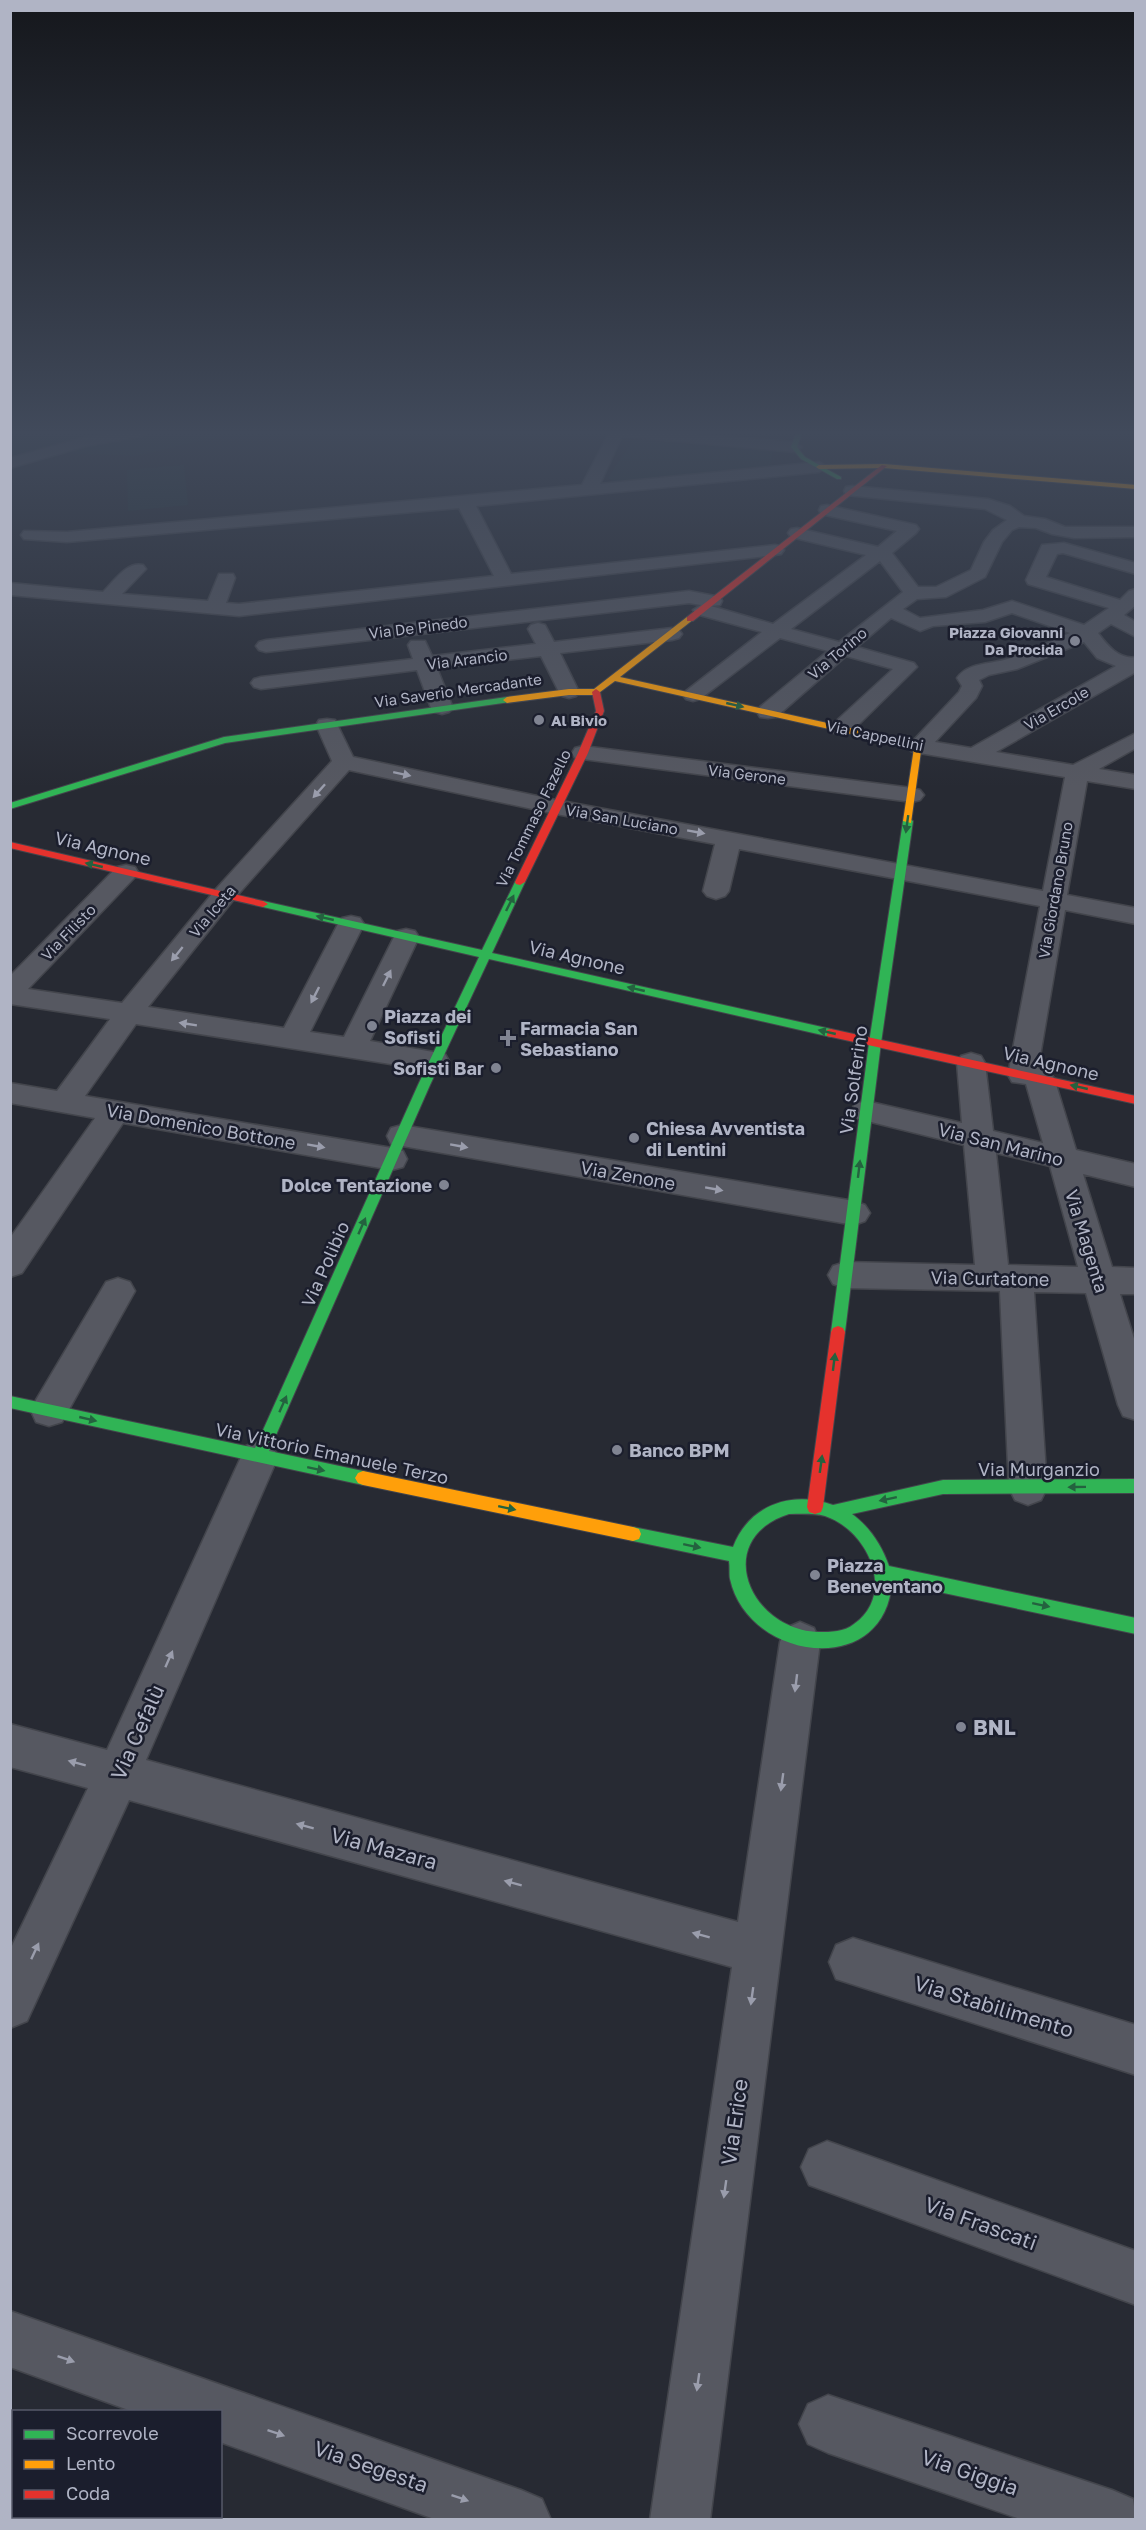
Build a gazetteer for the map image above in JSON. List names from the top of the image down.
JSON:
{
  "streets": {
    "main road": [
      "Via Saverio Mercadante",
      "Via Cappellini",
      "Via Tommaso Fazello",
      "Via Agnone",
      "Via Solferino",
      "Via Polibio",
      "Via Vittorio Emanuele Terzo",
      "Via Murganzio"
    ],
    "street": [
      "Via De Pinedo",
      "Via Torino",
      "Via Arancio",
      "Via Ercole",
      "Via Gerone",
      "Via San Luciano",
      "Via Giordano Bruno",
      "Via Iceta",
      "Via Filisto",
      "Via Domenico Bottone",
      "Via San Marino",
      "Via Zenone",
      "Via Magenta",
      "Via Curtatone",
      "Via Cefalù",
      "Via Mazara",
      "Via Stabilimento",
      "Via Erice",
      "Via Frascati",
      "Via Segesta",
      "Via Giggia"
    ]
  },
  "crossings": [
    ["Via De Pinedo", "Via Torino"],
    ["Via De Pinedo", "Via Cappellini"],
    ["Via Torino", "Via Cappellini"],
    ["Via Saverio Mercadante", "Via Tommaso Fazello"],
    ["Via Ercole", "Via Cappellini"],
    ["Via Cappellini", "Via Giordano Bruno"],
    ["Via Cappellini", "Via Solferino"],
    ["Via Gerone", "Via Tommaso Fazello"],
    ["Via Gerone", "Via Solferino"],
    ["Via Tommaso Fazello", "Via San Luciano"],
    ["Via Tommaso Fazello", "Via Agnone"],
    ["Via Tommaso Fazello", "Via Polibio"],
    ["Via San Luciano", "Via Giordano Bruno"],
    ["Via San Luciano", "Via Iceta"],
    ["Via San Luciano", "Via Solferino"],
    ["Via Agnone", "Via Giordano Bruno"],
    ["Via Agnone", "Via Iceta"],
    ["Via Agnone", "Via Filisto"],
    ["Via Agnone", "Via Solferino"],
    ["Via Agnone", "Via Magenta"],
    ["Via Giordano Bruno", "Via Magenta"],
    ["Via Iceta", "Via Domenico Bottone"],
    ["Via Solferino", "Via San Marino"],
    ["Via Solferino", "Via Zenone"],
    ["Via Solferino", "Via Curtatone"],
    ["Via Solferino", "Via Vittorio Emanuele Terzo"],
    ["Via Solferino", "Via Murganzio"],
    ["Via Solferino", "Via Erice"],
    ["Via Domenico Bottone", "Via Zenone"],
    ["Via Domenico Bottone", "Via Polibio"],
    ["Via San Marino", "Via Magenta"],
    ["Via Zenone", "Via Polibio"],
    ["Via Magenta", "Via Curtatone"],
    ["Via Polibio", "Via Vittorio Emanuele Terzo"],
    ["Via Polibio", "Via Cefalù"],
    ["Via Vittorio Emanuele Terzo", "Via Murganzio"],
    ["Via Vittorio Emanuele Terzo", "Via Cefalù"],
    ["Via Vittorio Emanuele Terzo", "Via Erice"],
    ["Via Murganzio", "Via Erice"],
    ["Via Cefalù", "Via Mazara"],
    ["Via Mazara", "Via Erice"]
  ],
  "one_way": [
    "Via Tommaso Fazello",
    "Via Agnone",
    "Via Zenone",
    "Via Polibio",
    "Via Vittorio Emanuele Terzo",
    "Via Cefalù",
    "Via Mazara",
    "Via Erice",
    "Via Segesta"
  ],
  "places": {
    "other": [
      "Piazza Giovanni Da Procida",
      "Al Bivio",
      "Piazza dei Sofisti",
      "Sofisti Bar",
      "Chiesa Avventista di Lentini",
      "Dolce Tentazione",
      "Banco BPM",
      "Piazza Beneventano",
      "BNL"
    ],
    "health": ["Farmacia San Sebastiano"]
  },
  "legend": ["Scorrevole", "Lento", "Coda"]
}
